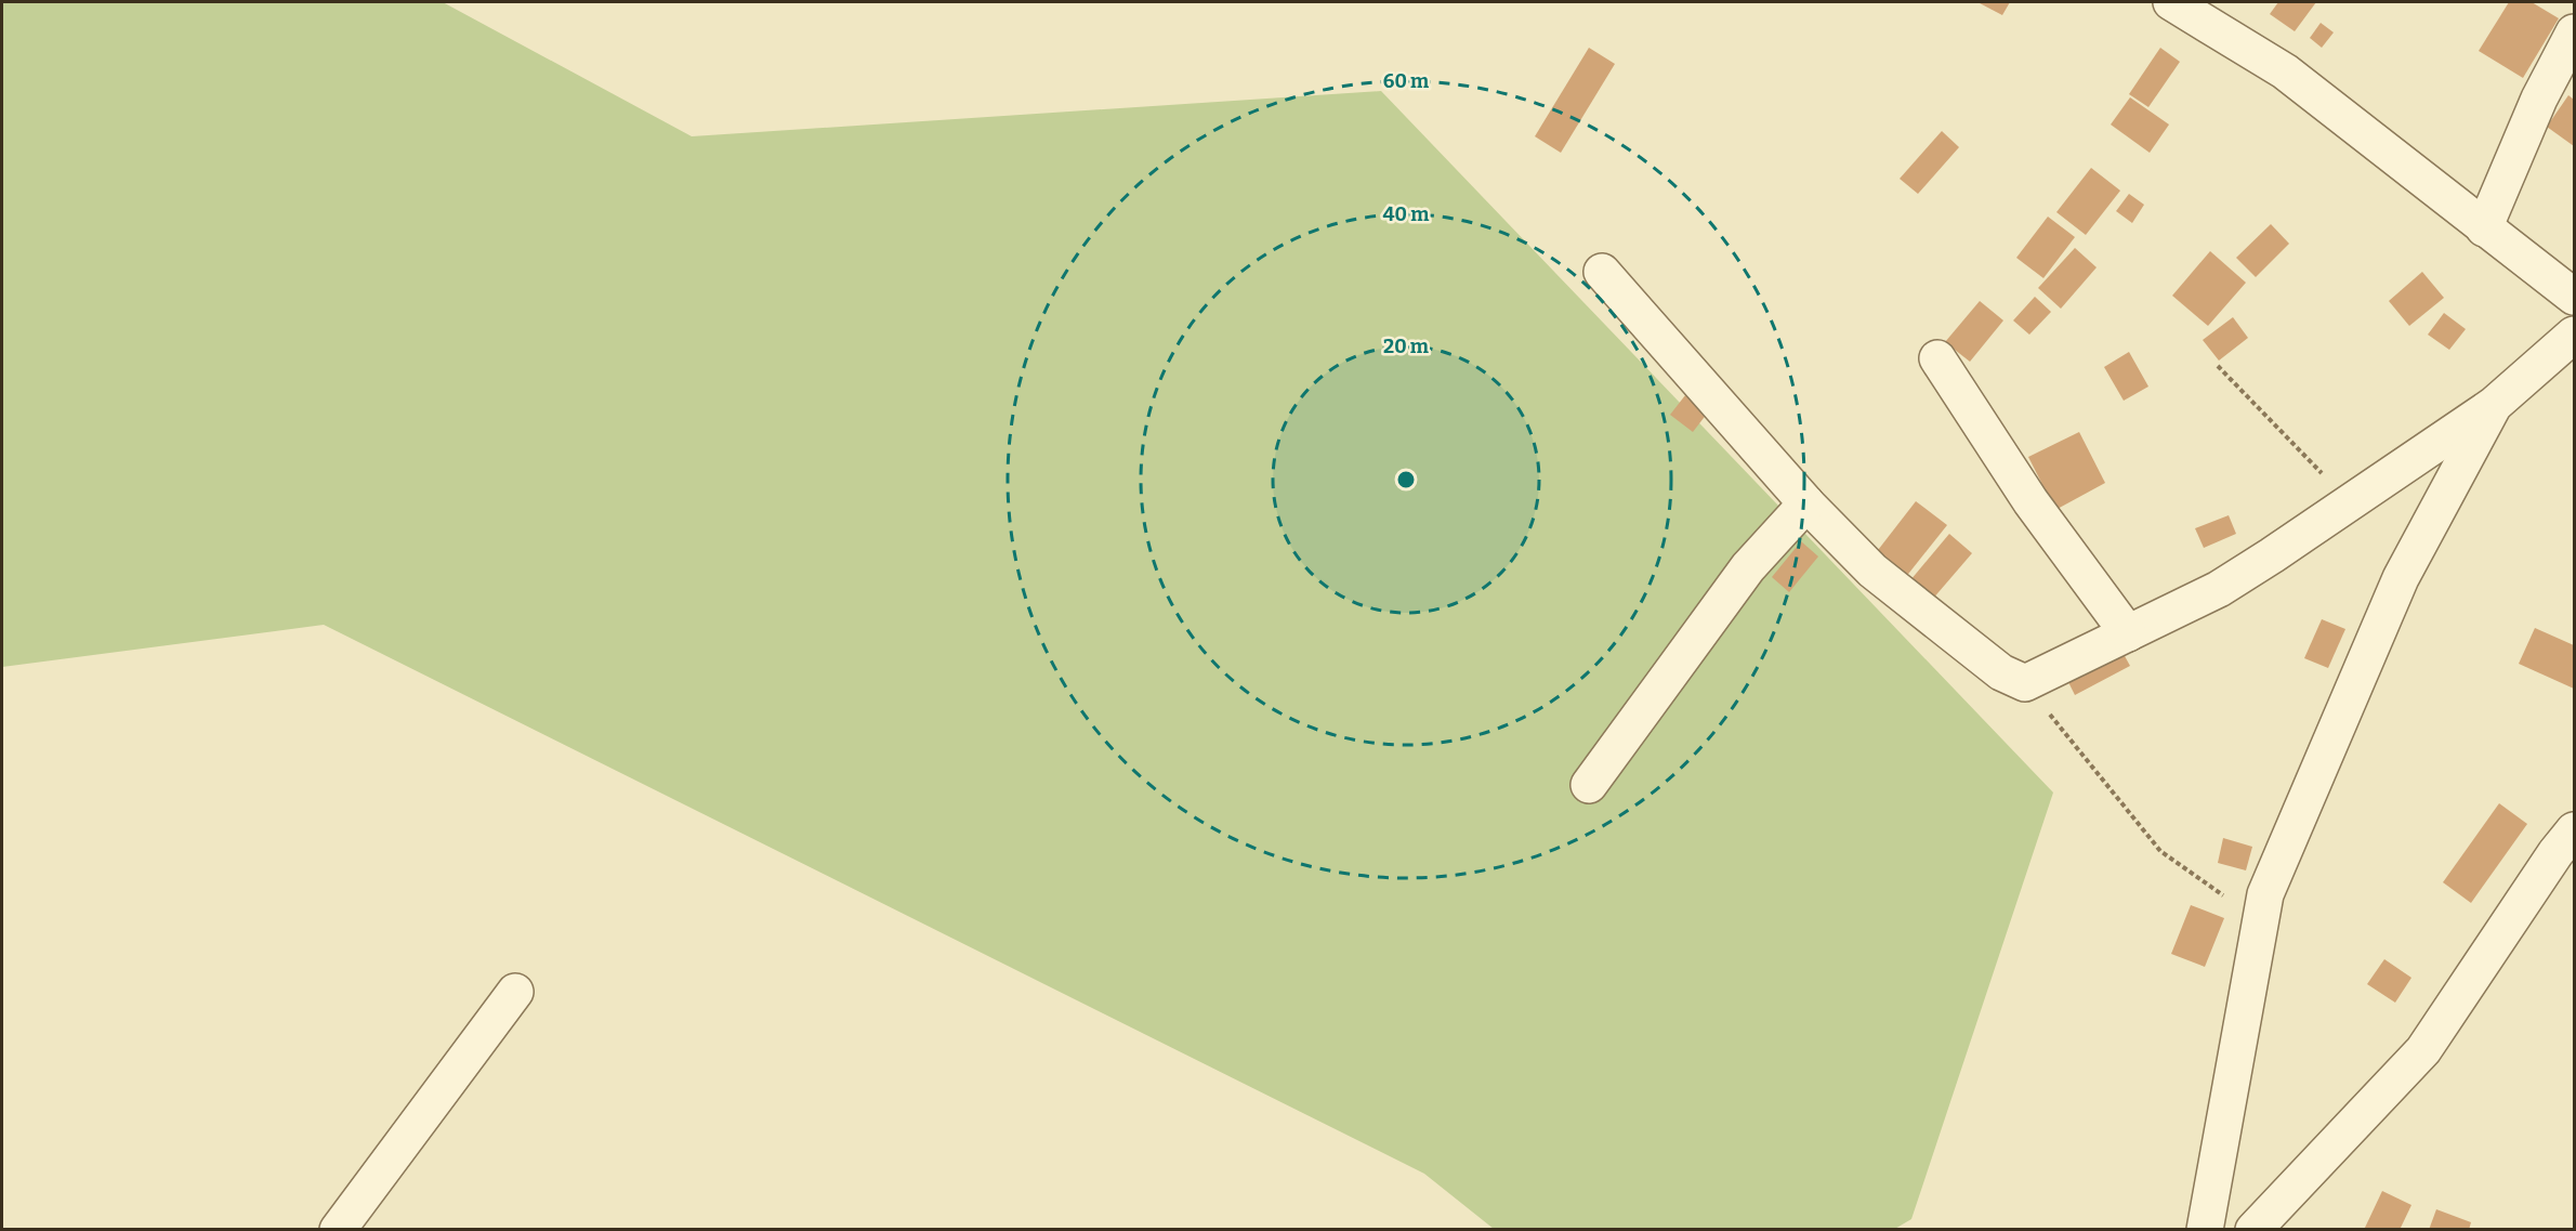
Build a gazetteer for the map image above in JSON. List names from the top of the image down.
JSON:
{
  "rings": ["60 m", "40 m", "20 m"]
}
